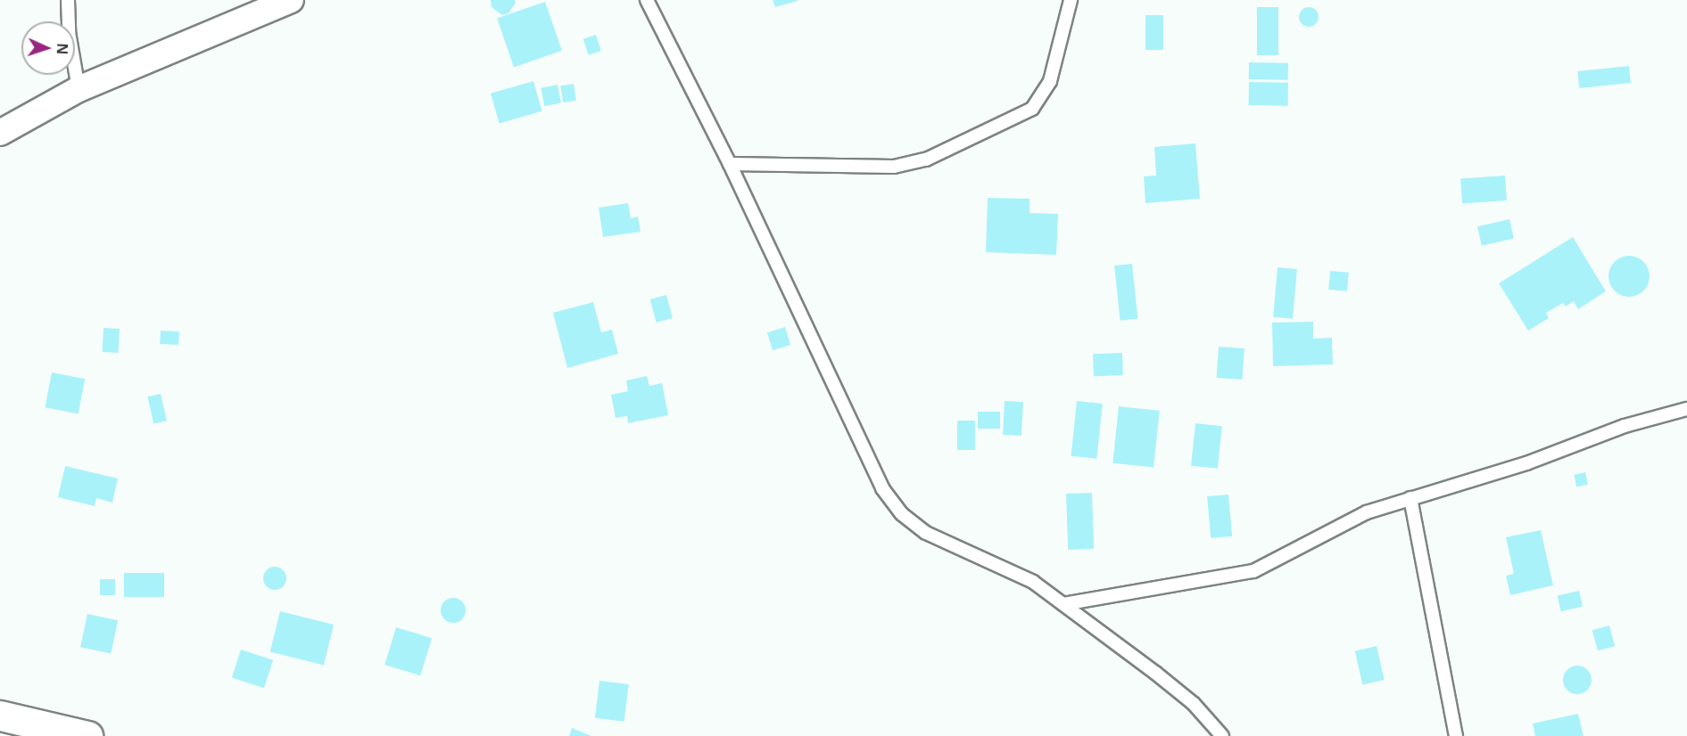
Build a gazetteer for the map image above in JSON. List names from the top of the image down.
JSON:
{
  "north": "right"
}
